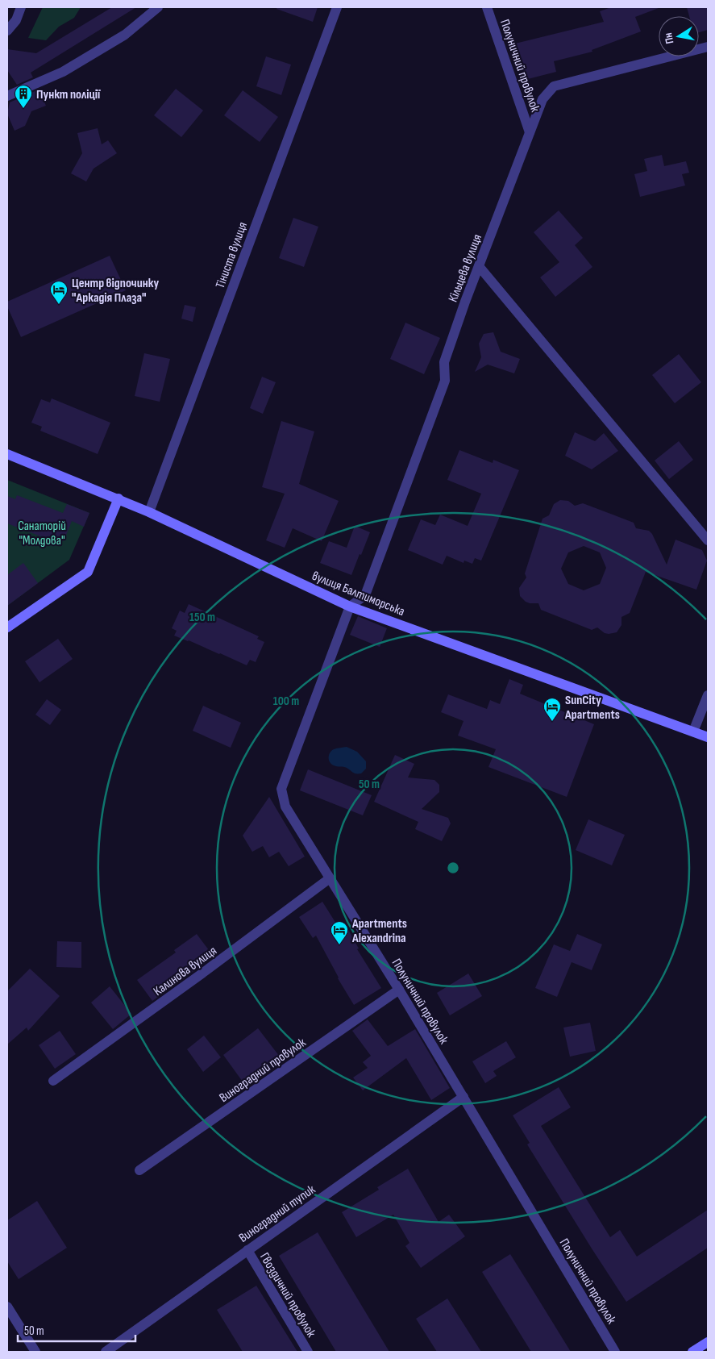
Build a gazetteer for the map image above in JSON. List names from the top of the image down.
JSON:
{
  "streets": {
    "main road": ["вулиця Балтиморська"],
    "street": [
      "Полуничний провулок",
      "Тіниста вулиця",
      "Кільцева вулиця",
      "Калинова вулиця",
      "Виноградний провулок",
      "Виноградний тупик",
      "Гвоздичний провулок"
    ]
  },
  "crossings": [
    ["Полуничний провулок", "Кільцева вулиця"],
    ["Полуничний провулок", "вулиця Балтиморська"],
    ["Полуничний провулок", "Калинова вулиця"],
    ["Полуничний провулок", "Виноградний провулок"],
    ["Полуничний провулок", "Виноградний тупик"],
    ["Тіниста вулиця", "вулиця Балтиморська"],
    ["Кільцева вулиця", "вулиця Балтиморська"],
    ["Виноградний тупик", "Гвоздичний провулок"]
  ],
  "parks": ["Санаторій \"Молдова\""],
  "places": {
    "building": ["Пункт поліції"],
    "hotel": ["Центр відпочинку \"Аркадія Плаза\"", "SunCity Apartments", "Apartments Alexandrina"]
  },
  "scale_bar": "50 m",
  "north": "left",
  "rings": ["150 m", "100 m", "50 m"]
}
